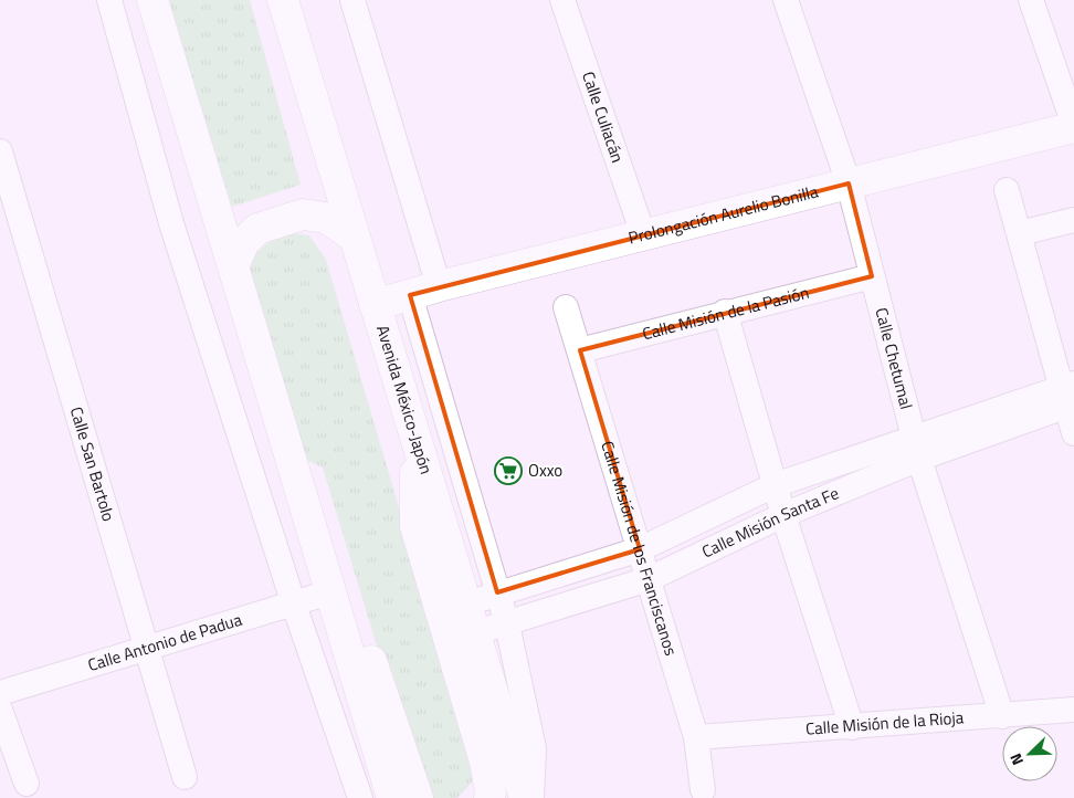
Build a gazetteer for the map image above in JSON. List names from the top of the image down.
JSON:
{
  "streets": {
    "main road": ["Prolongación Aurelio Bonilla", "Avenida México-Japón"],
    "street": [
      "Calle Culiacán",
      "Calle Misión de la Pasión",
      "Calle Chetumal",
      "Calle San Bartolo",
      "Calle Misión Santa Fe",
      "Calle Misión de los Franciscanos",
      "Calle Antonio de Padua",
      "Calle Misión de la Rioja"
    ]
  },
  "crossings": [
    ["Calle Culiacán", "Prolongación Aurelio Bonilla"],
    ["Prolongación Aurelio Bonilla", "Calle Chetumal"],
    ["Prolongación Aurelio Bonilla", "Avenida México-Japón"],
    ["Calle Misión de la Pasión", "Calle Chetumal"],
    ["Calle Misión de la Pasión", "Calle Misión de los Franciscanos"],
    ["Calle Chetumal", "Calle Misión Santa Fe"],
    ["Calle Chetumal", "Calle Misión de la Rioja"],
    ["Avenida México-Japón", "Calle Misión Santa Fe"],
    ["Calle San Bartolo", "Calle Antonio de Padua"],
    ["Calle Misión Santa Fe", "Calle Misión de los Franciscanos"],
    ["Calle Misión de los Franciscanos", "Calle Misión de la Rioja"]
  ],
  "places": {
    "supermarket": ["Oxxo"]
  },
  "north": "bottom left"
}
